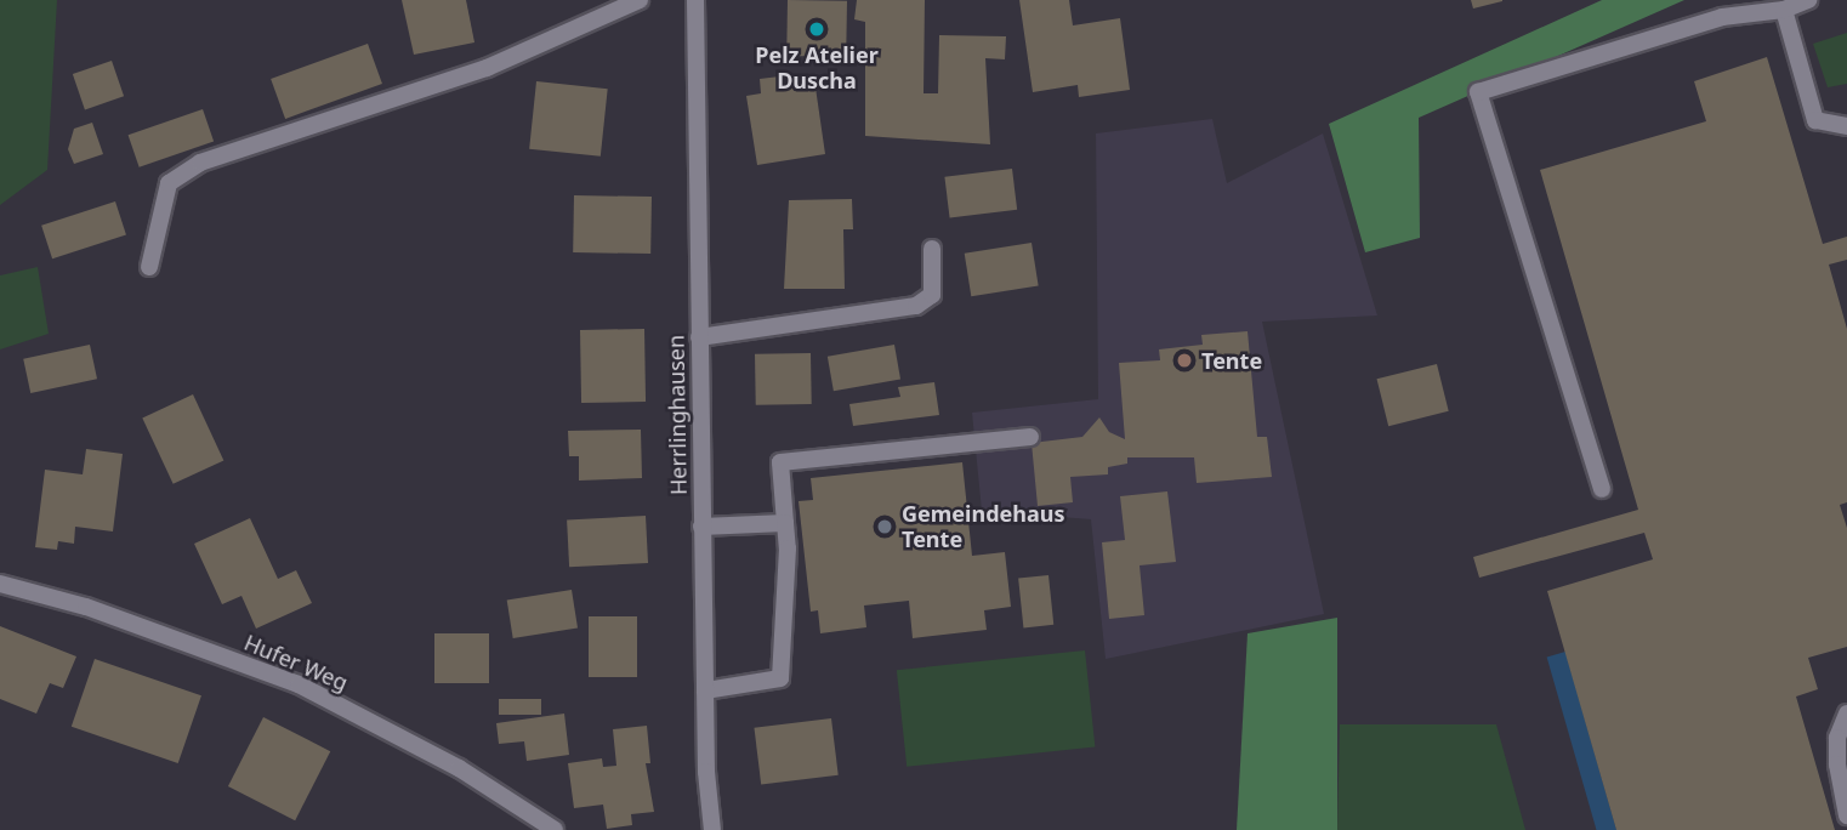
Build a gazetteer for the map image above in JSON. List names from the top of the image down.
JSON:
{
  "streets": {
    "street": ["Herrlinghausen", "Hufer Weg"]
  },
  "places": ["Pelz Atelier Duscha", "Tente", "Gemeindehaus Tente"]
}
